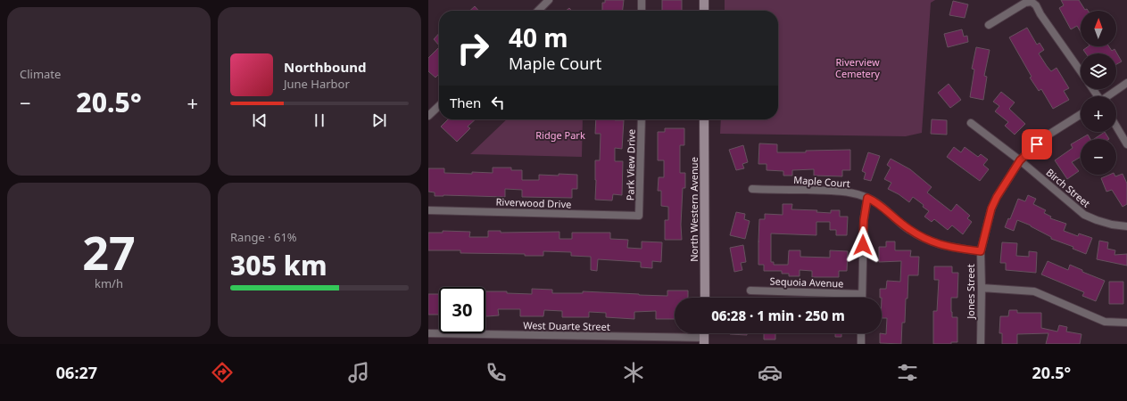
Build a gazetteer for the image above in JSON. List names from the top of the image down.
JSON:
{
  "streets": {
    "main road": ["North Western Avenue"],
    "street": [
      "Park View Drive",
      "Maple Court",
      "Birch Street",
      "Riverwood Drive",
      "Sequoia Avenue",
      "Jones Street",
      "West Duarte Street"
    ]
  },
  "crossings": [
    ["Park View Drive", "Riverwood Drive"],
    ["Maple Court", "Jones Street"],
    ["Birch Street", "Jones Street"]
  ],
  "parks": ["Riverview Cemetery", "Ridge Park"],
  "north": "top",
  "page": {
    "tile": [
      "Climate",
      ["27", "km/h"],
      ["Range · 61%", "305 km"]
    ],
    "map_buttons": ["+", "−"],
    "turn": ["40 m", "Maple Court"],
    "song": ["Northbound", "June Harbor"],
    "then": "Then",
    "heat": ["−", "20.5°", "+"],
    "limit": "30",
    "trip": "06:28 · 1 min · 250 m",
    "tabs": ["06:27", "20.5°"]
  }
}
